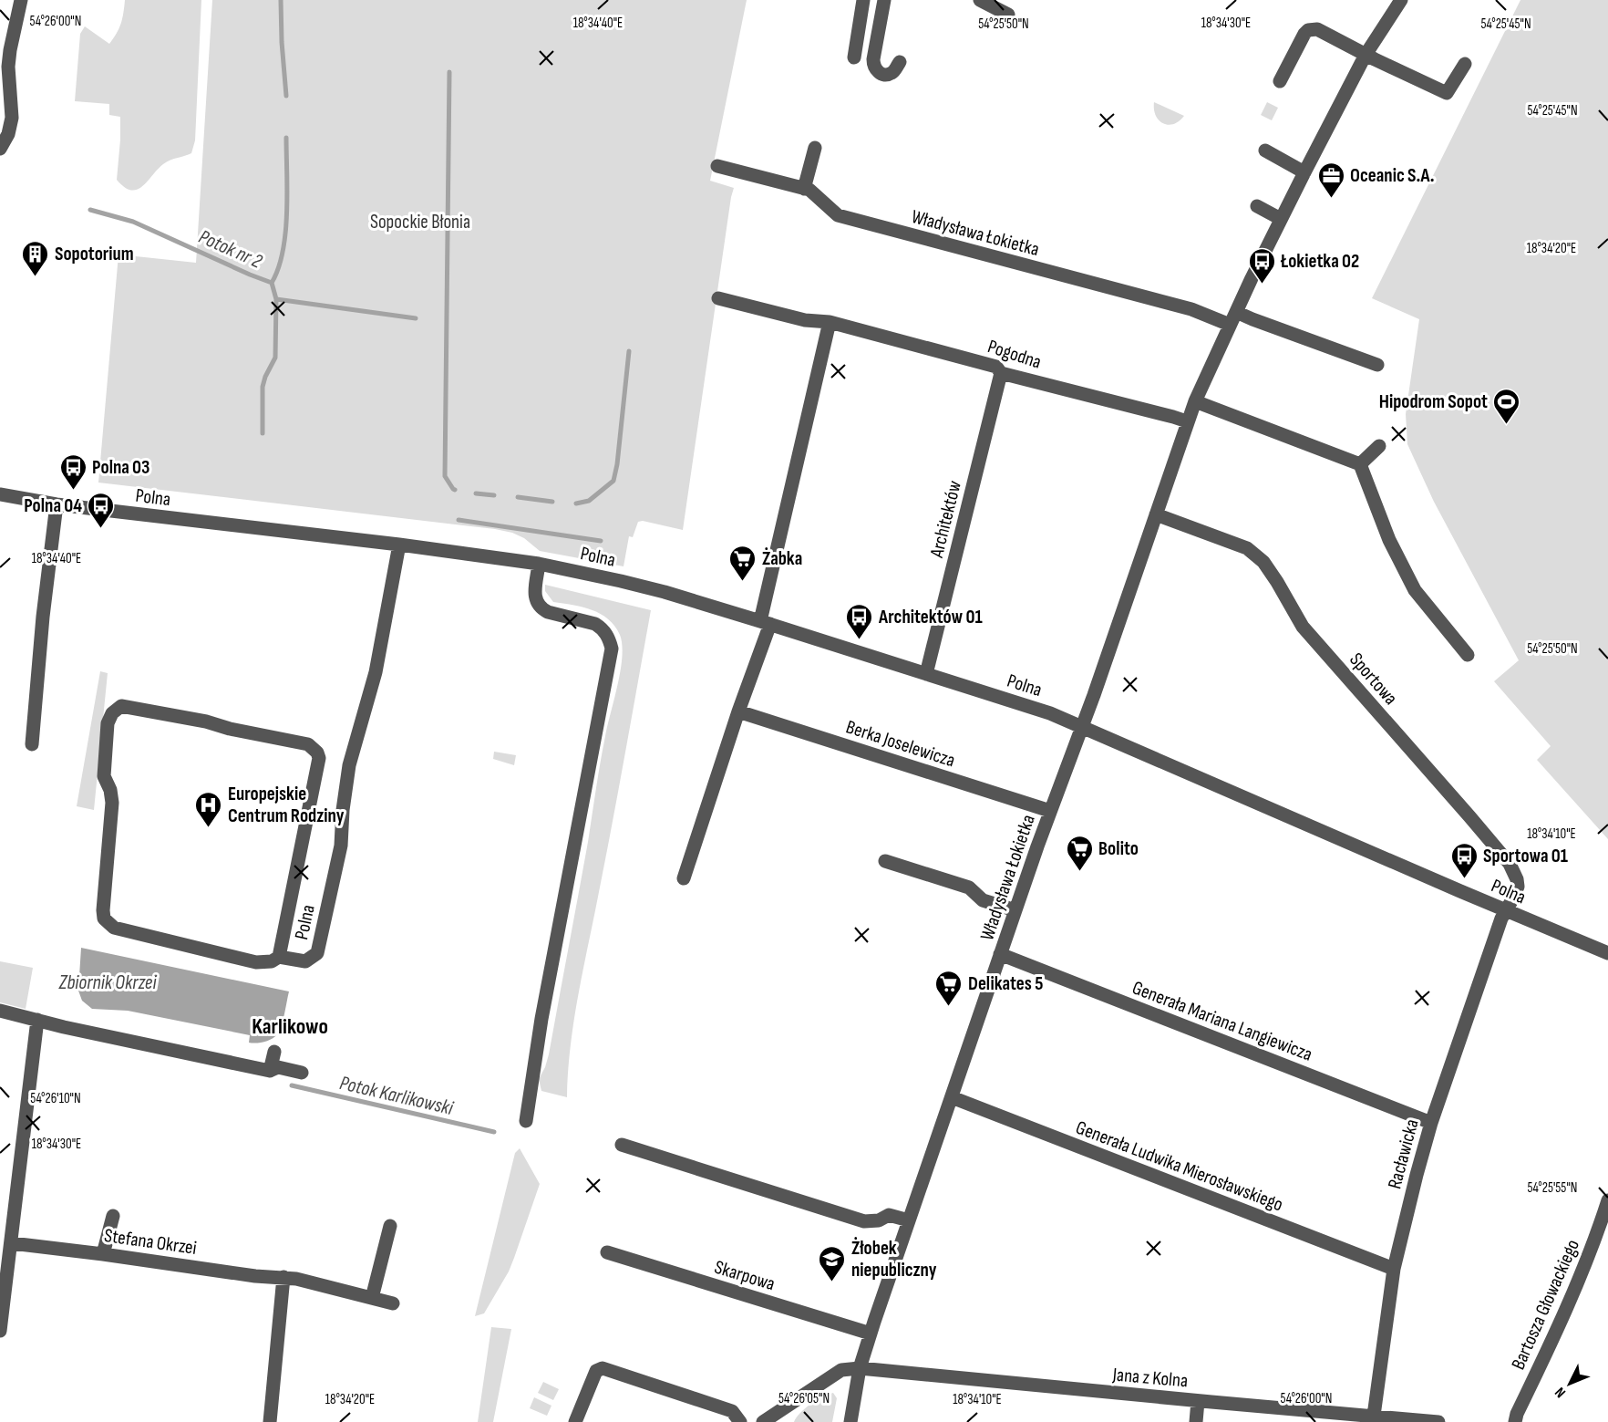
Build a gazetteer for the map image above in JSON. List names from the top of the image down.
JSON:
{
  "streets": {
    "street": [
      "Władysława Łokietka",
      "Pogodna",
      "Polna",
      "Architektów",
      "Sportowa",
      "Berka Joselewicza",
      "Generała Mariana Langiewicza",
      "Racławicka",
      "Generała Ludwika Mierosławskiego",
      "Stefana Okrzei",
      "Skarpowa",
      "Bartosza Głowackiego",
      "Jana z Kolna"
    ]
  },
  "crossings": [
    ["Władysława Łokietka", "Pogodna"],
    ["Władysława Łokietka", "Polna"],
    ["Władysława Łokietka", "Sportowa"],
    ["Władysława Łokietka", "Berka Joselewicza"],
    ["Władysława Łokietka", "Generała Mariana Langiewicza"],
    ["Władysława Łokietka", "Generała Ludwika Mierosławskiego"],
    ["Władysława Łokietka", "Skarpowa"],
    ["Władysława Łokietka", "Jana z Kolna"],
    ["Pogodna", "Architektów"],
    ["Polna", "Architektów"],
    ["Polna", "Sportowa"],
    ["Polna", "Racławicka"],
    ["Sportowa", "Racławicka"],
    ["Generała Mariana Langiewicza", "Racławicka"],
    ["Racławicka", "Generała Ludwika Mierosławskiego"],
    ["Racławicka", "Jana z Kolna"]
  ],
  "districts": ["Karlikowo"],
  "water": ["Potok nr 2", "Zbiornik Okrzei", "Potok Karlikowski"],
  "parks": ["Sopockie Błonia"],
  "places": {
    "office": ["Oceanic S.A."],
    "building": ["Sopotorium"],
    "bus stop": [
      "Łokietka 02",
      "Polna 03",
      "Polna 04",
      "Architektów 01",
      "Sportowa 01"
    ],
    "sports": ["Hipodrom Sopot"],
    "supermarket": ["Żabka", "Bolito", "Delikates 5"],
    "hospital": ["Europejskie Centrum Rodziny"],
    "school or university": ["Żłobek niepubliczny"]
  },
  "north": "bottom left",
  "coordinates": [
    "54°26'00\"N",
    "18°34'40\"E",
    "18°34'30\"E",
    "54°25'50\"N",
    "54°25'45\"N",
    "18°34'20\"E",
    "18°34'10\"E",
    "54°26'10\"N",
    "54°25'55\"N",
    "54°26'05\"N"
  ]
}
